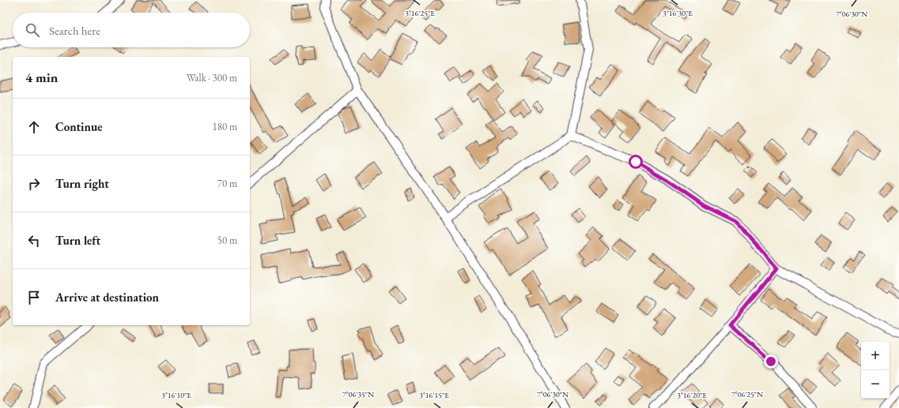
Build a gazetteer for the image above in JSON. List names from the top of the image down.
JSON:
{
  "page": {
    "search": "Search here",
    "heading": ["4 min", "Walk · 300 m"],
    "list": [
      ["Continue", "180 m"],
      ["Turn right", "70 m"],
      ["Turn left", "50 m"],
      "Arrive at destination"
    ],
    "map_buttons": ["+", "−"]
  },
  "coordinates": [
    "3°16'25\"E",
    "3°16'30\"E",
    "7°06'30\"N",
    "7°06'35\"N",
    "7°06'25\"N",
    "3°16'10\"E",
    "3°16'15\"E",
    "3°16'20\"E"
  ]
}
